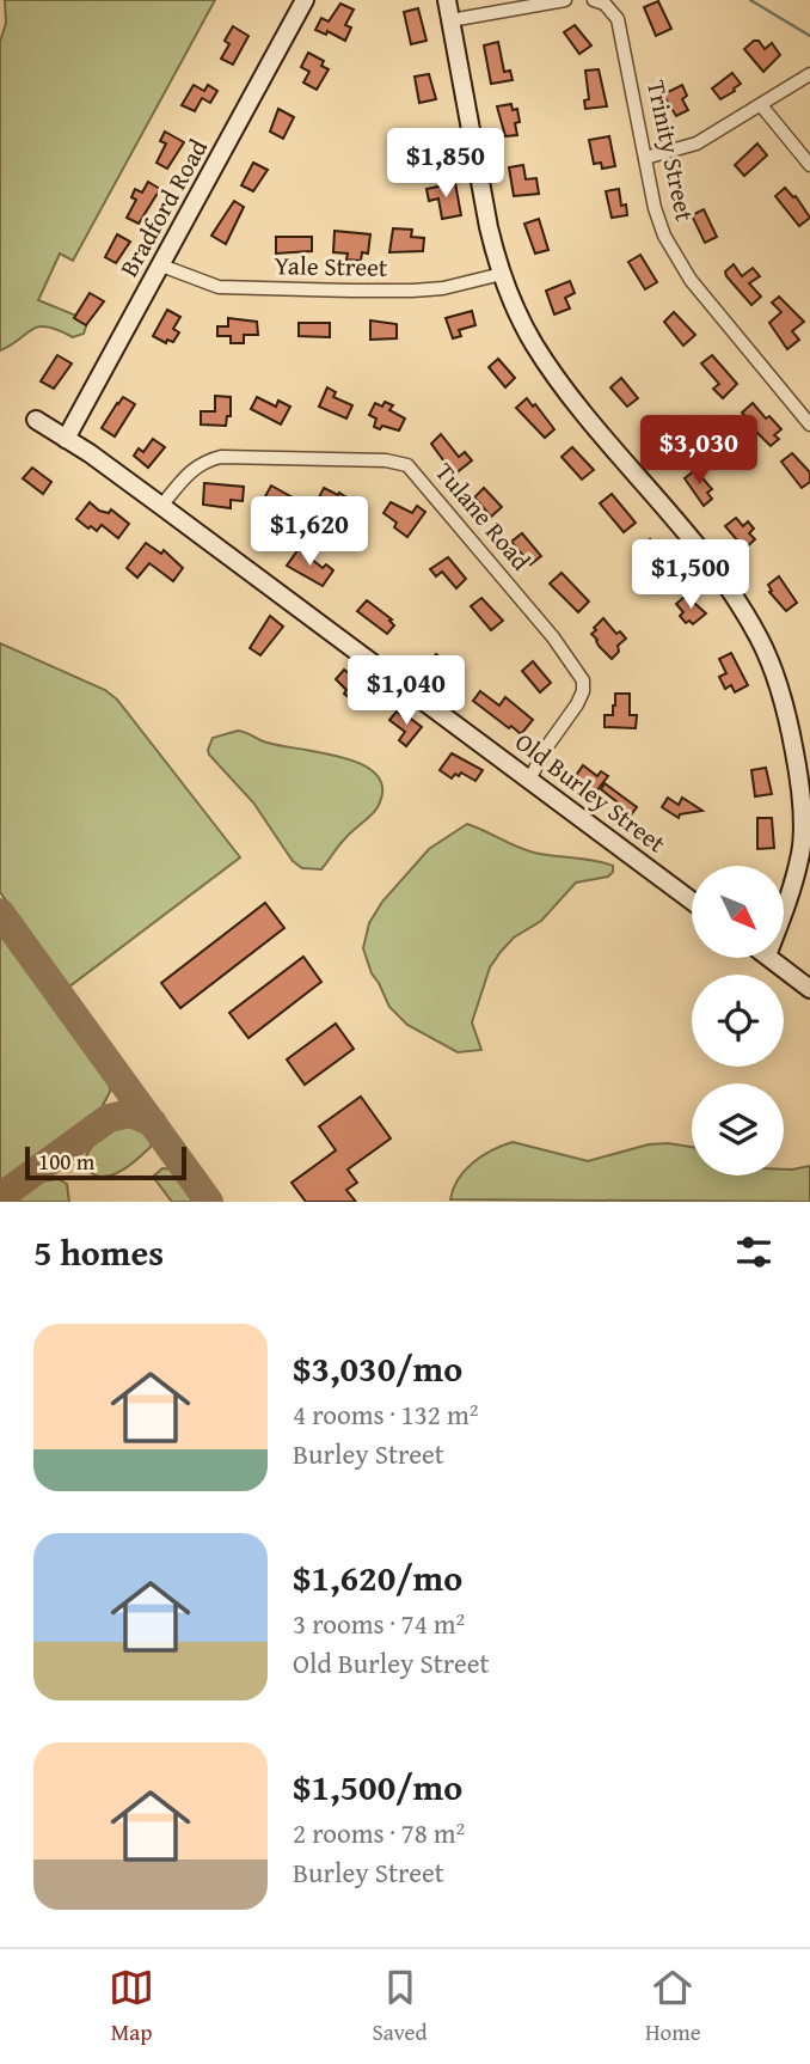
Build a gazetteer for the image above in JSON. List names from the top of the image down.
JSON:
{
  "streets": {
    "street": [
      "Trinity Street",
      "Bradford Road",
      "Yale Street",
      "Tulane Road",
      "Old Burley Street"
    ]
  },
  "crossings": [
    ["Bradford Road", "Yale Street"],
    ["Bradford Road", "Old Burley Street"],
    ["Tulane Road", "Old Burley Street"]
  ],
  "scale_bar": "100 m",
  "north": "bottom right",
  "page": {
    "price": [
      "$1,850",
      "$3,030",
      "$1,620",
      "$1,500",
      "$1,040"
    ],
    "scale": "100 m",
    "heading": "5 homes",
    "list": [
      {
        "name": "$3,030/mo",
        "note": "4 rooms · 132 m² · Burley Street"
      },
      {
        "name": "$1,620/mo",
        "note": "3 rooms · 74 m² · Old Burley Street"
      },
      {
        "name": "$1,500/mo",
        "note": "2 rooms · 78 m² · Burley Street"
      }
    ],
    "tabs": ["Map", "Saved", "Home"]
  }
}
